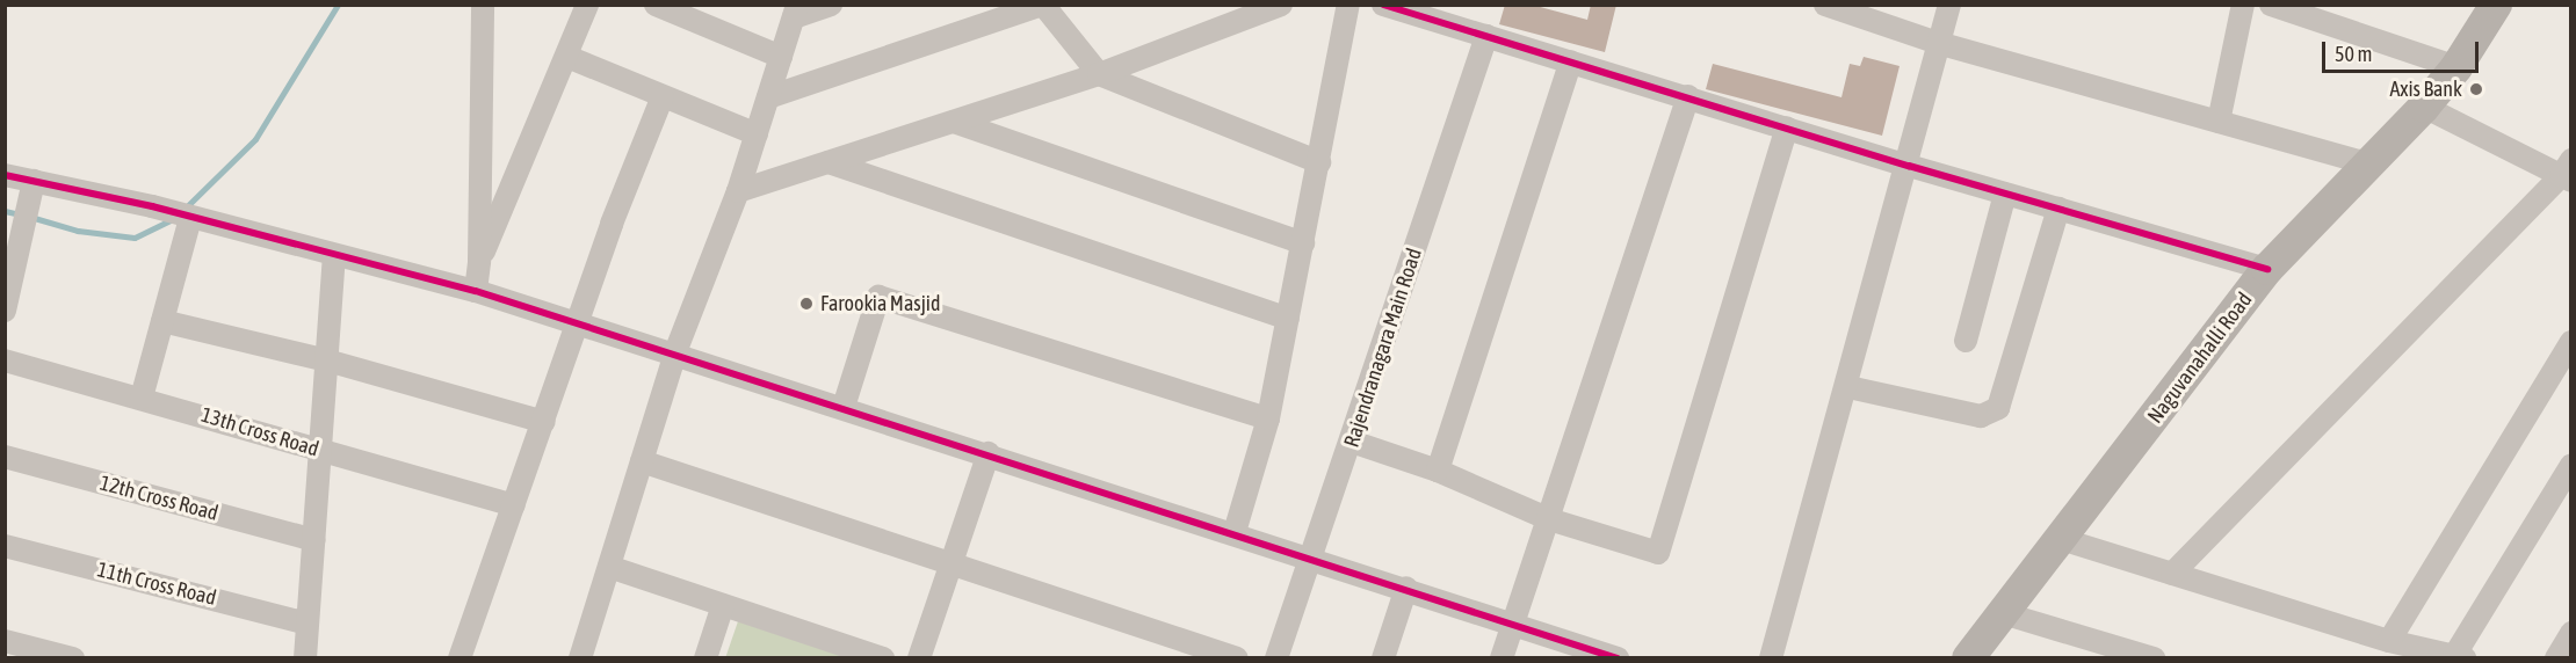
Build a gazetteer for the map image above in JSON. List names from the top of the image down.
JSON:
{
  "streets": {
    "street": [
      "Rajendranagara Main Road",
      "Naguvanahalli Road",
      "13th Cross Road",
      "12th Cross Road",
      "11th Cross Road"
    ]
  },
  "places": ["Axis Bank", "Farookia Masjid"],
  "scale_bar": "50 m"
}
